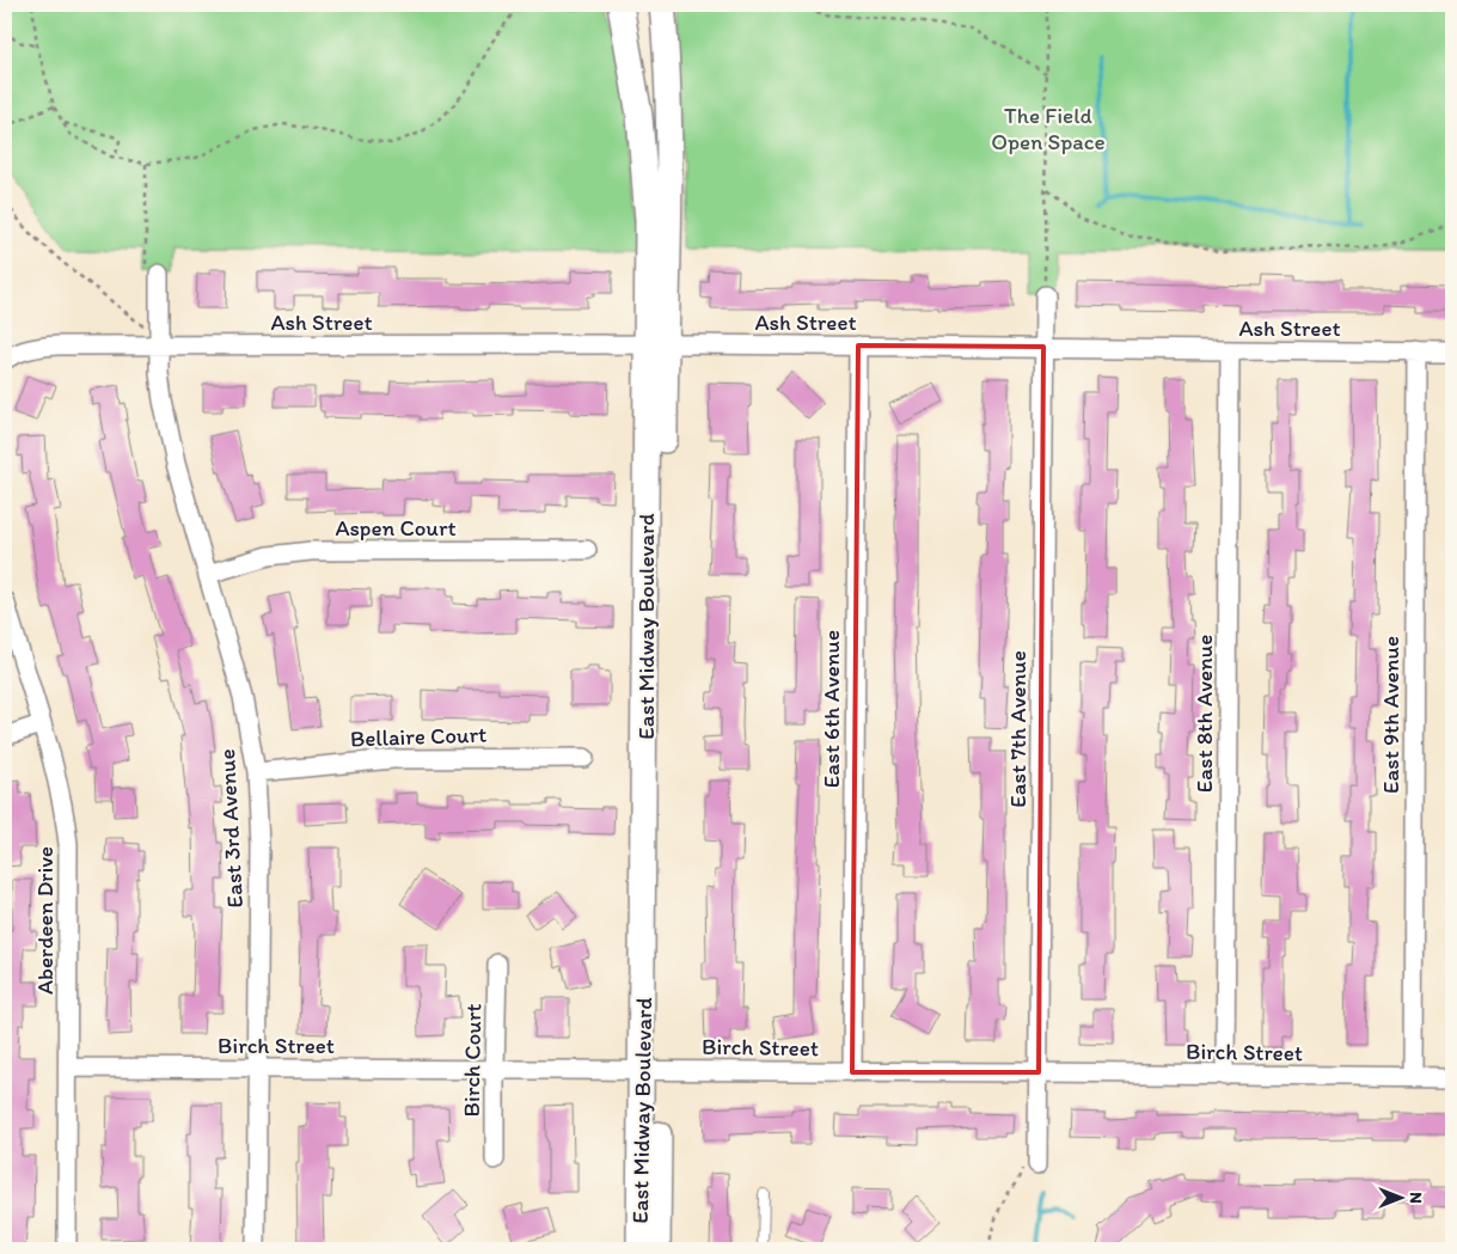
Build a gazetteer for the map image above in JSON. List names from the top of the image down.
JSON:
{
  "streets": {
    "main road": ["East Midway Boulevard"],
    "street": [
      "Ash Street",
      "Aspen Court",
      "East 6th Avenue",
      "East 8th Avenue",
      "East 9th Avenue",
      "East 7th Avenue",
      "Bellaire Court",
      "East 3rd Avenue",
      "Aberdeen Drive",
      "Birch Street",
      "Birch Court"
    ]
  },
  "crossings": [
    ["Ash Street", "East Midway Boulevard"],
    ["Ash Street", "East 6th Avenue"],
    ["Ash Street", "East 8th Avenue"],
    ["Ash Street", "East 9th Avenue"],
    ["Ash Street", "East 7th Avenue"],
    ["Ash Street", "East 3rd Avenue"],
    ["Aspen Court", "East 3rd Avenue"],
    ["East Midway Boulevard", "Birch Street"],
    ["East 6th Avenue", "Birch Street"],
    ["East 8th Avenue", "Birch Street"],
    ["East 9th Avenue", "Birch Street"],
    ["East 7th Avenue", "Birch Street"],
    ["Bellaire Court", "East 3rd Avenue"],
    ["East 3rd Avenue", "Birch Street"],
    ["Aberdeen Drive", "Birch Street"],
    ["Birch Street", "Birch Court"]
  ],
  "parks": ["The Field Open Space"],
  "north": "right"
}
